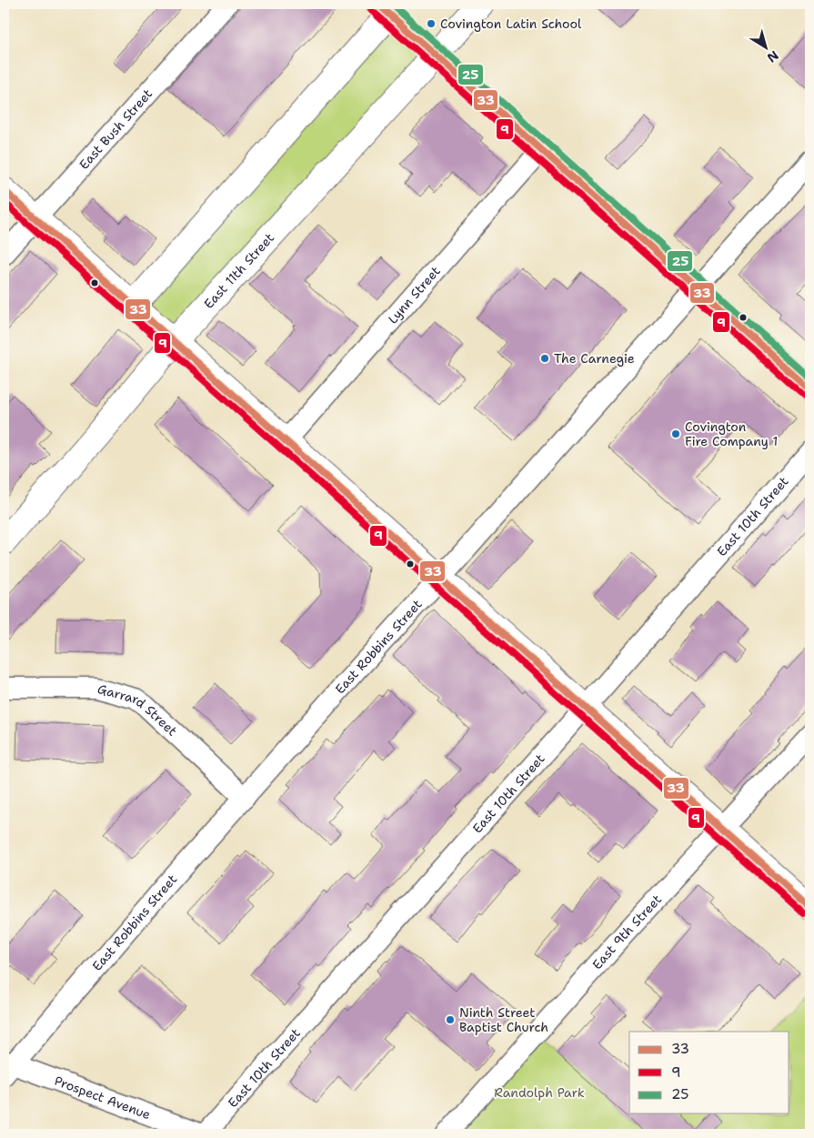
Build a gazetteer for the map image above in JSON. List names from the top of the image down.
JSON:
{
  "streets": {
    "main road": ["East 11th Street"],
    "street": [
      "East Bush Street",
      "Lynn Street",
      "East 10th Street",
      "East Robbins Street",
      "Garrard Street",
      "East 9th Street",
      "Prospect Avenue"
    ]
  },
  "crossings": [
    ["East 10th Street", "Prospect Avenue"],
    ["East Robbins Street", "Garrard Street"],
    ["East Robbins Street", "Prospect Avenue"]
  ],
  "parks": ["Randolph Park"],
  "places": [
    "Covington Latin School",
    "The Carnegie",
    "Covington Fire Company 1",
    "Ninth Street Baptist Church"
  ],
  "lines": ["transit line 33", "transit line 25", "transit line 9"],
  "legend": ["33", "9", "25"],
  "north": "bottom right"
}
